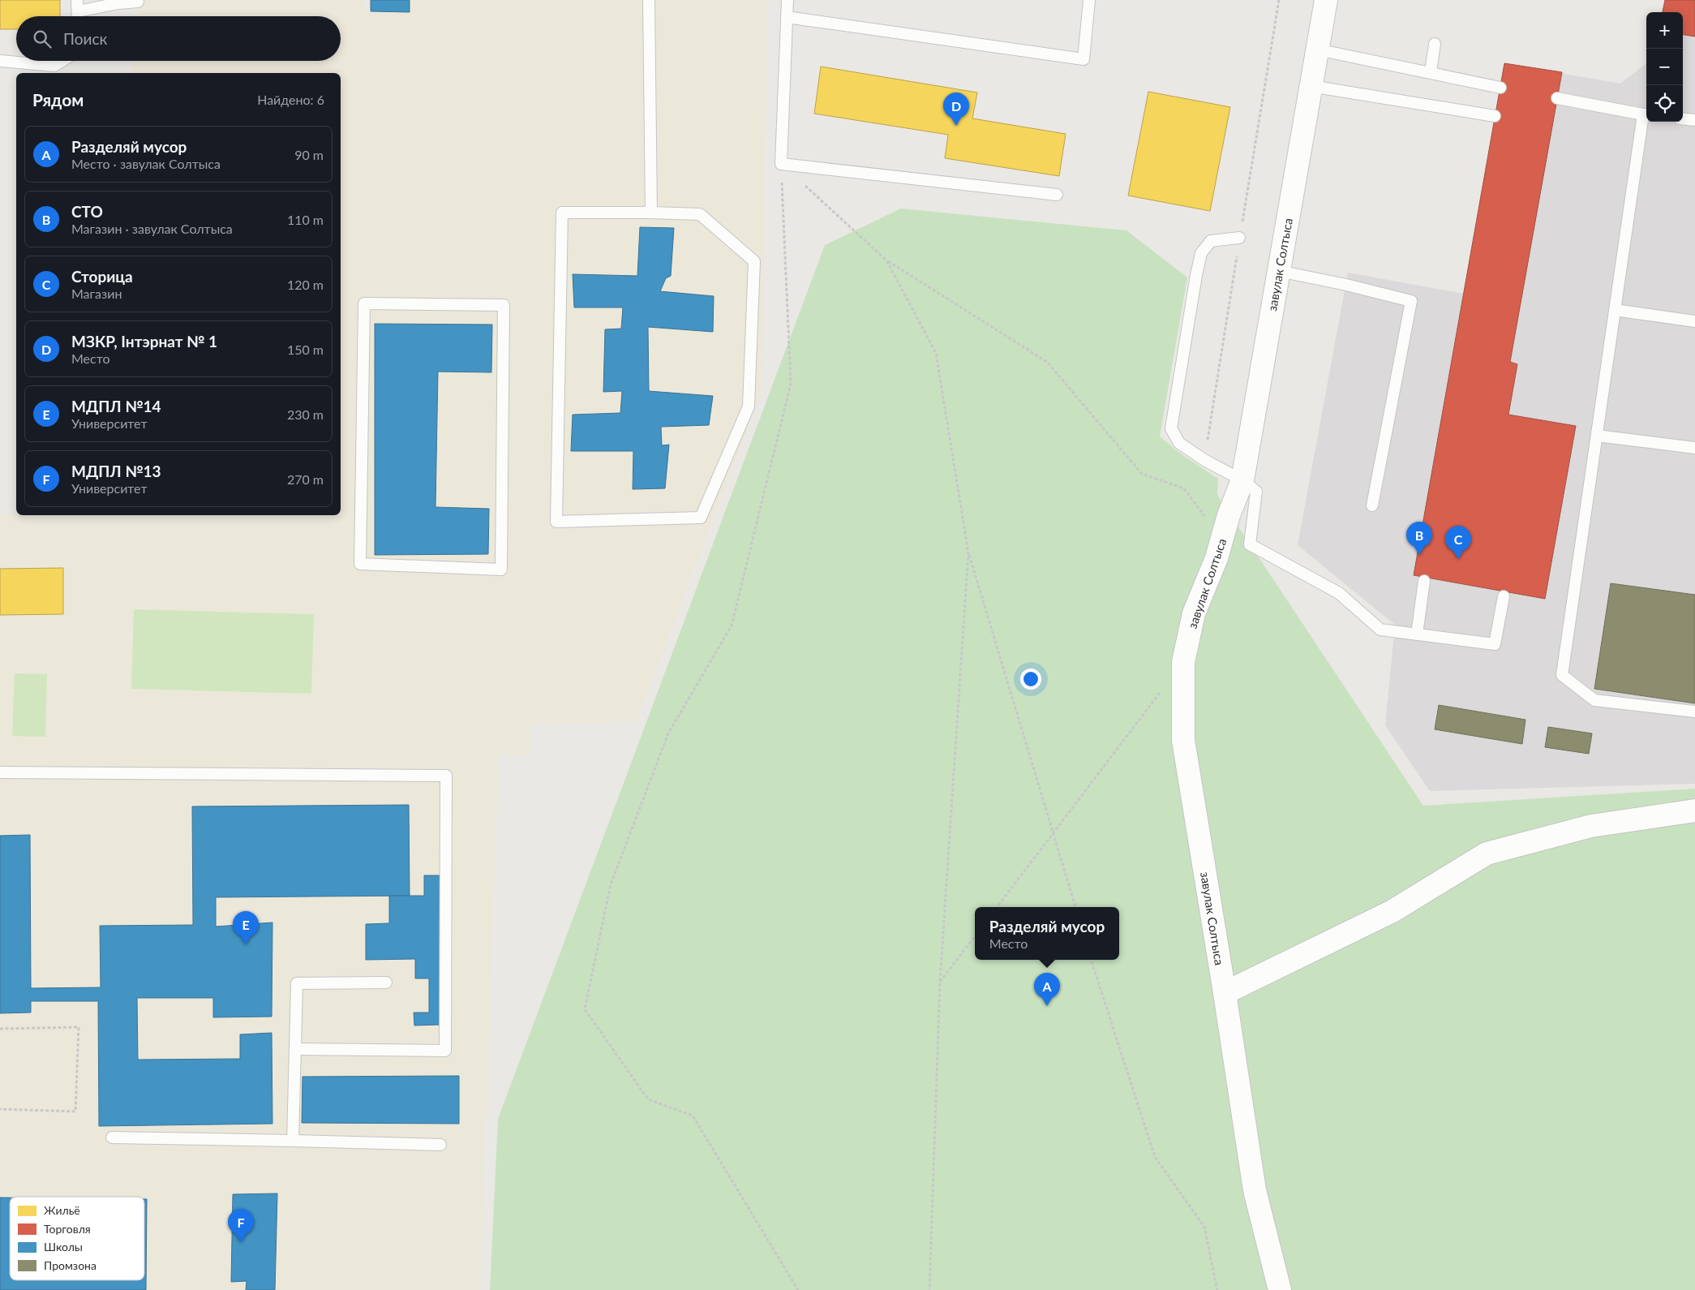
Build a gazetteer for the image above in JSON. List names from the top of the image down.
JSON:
{
  "streets": {
    "street": ["завулак Солтыса"]
  },
  "legend": [
    "Жильё",
    "Торговля",
    "Школы",
    "Промзона"
  ],
  "page": {
    "map_buttons": ["+", "−"],
    "search": "Поиск",
    "heading": ["Рядом", "Найдено: 6"],
    "pins": [
      "D",
      "B",
      "C",
      "E",
      "A",
      "F"
    ],
    "list": [
      {
        "mark": "A",
        "name": "Разделяй мусор",
        "note": "Место · завулак Солтыса",
        "value": "90 m"
      },
      {
        "mark": "B",
        "name": "СТО",
        "note": "Магазин · завулак Солтыса",
        "value": "110 m"
      },
      {
        "mark": "C",
        "name": "Сторица",
        "note": "Магазин",
        "value": "120 m"
      },
      {
        "mark": "D",
        "name": "МЗКР, Інтэрнат № 1",
        "note": "Место",
        "value": "150 m"
      },
      {
        "mark": "E",
        "name": "МДПЛ №14",
        "note": "Университет",
        "value": "230 m"
      },
      {
        "mark": "F",
        "name": "МДПЛ №13",
        "note": "Университет",
        "value": "270 m"
      }
    ],
    "popup": ["Разделяй мусор", "Место"]
  }
}
